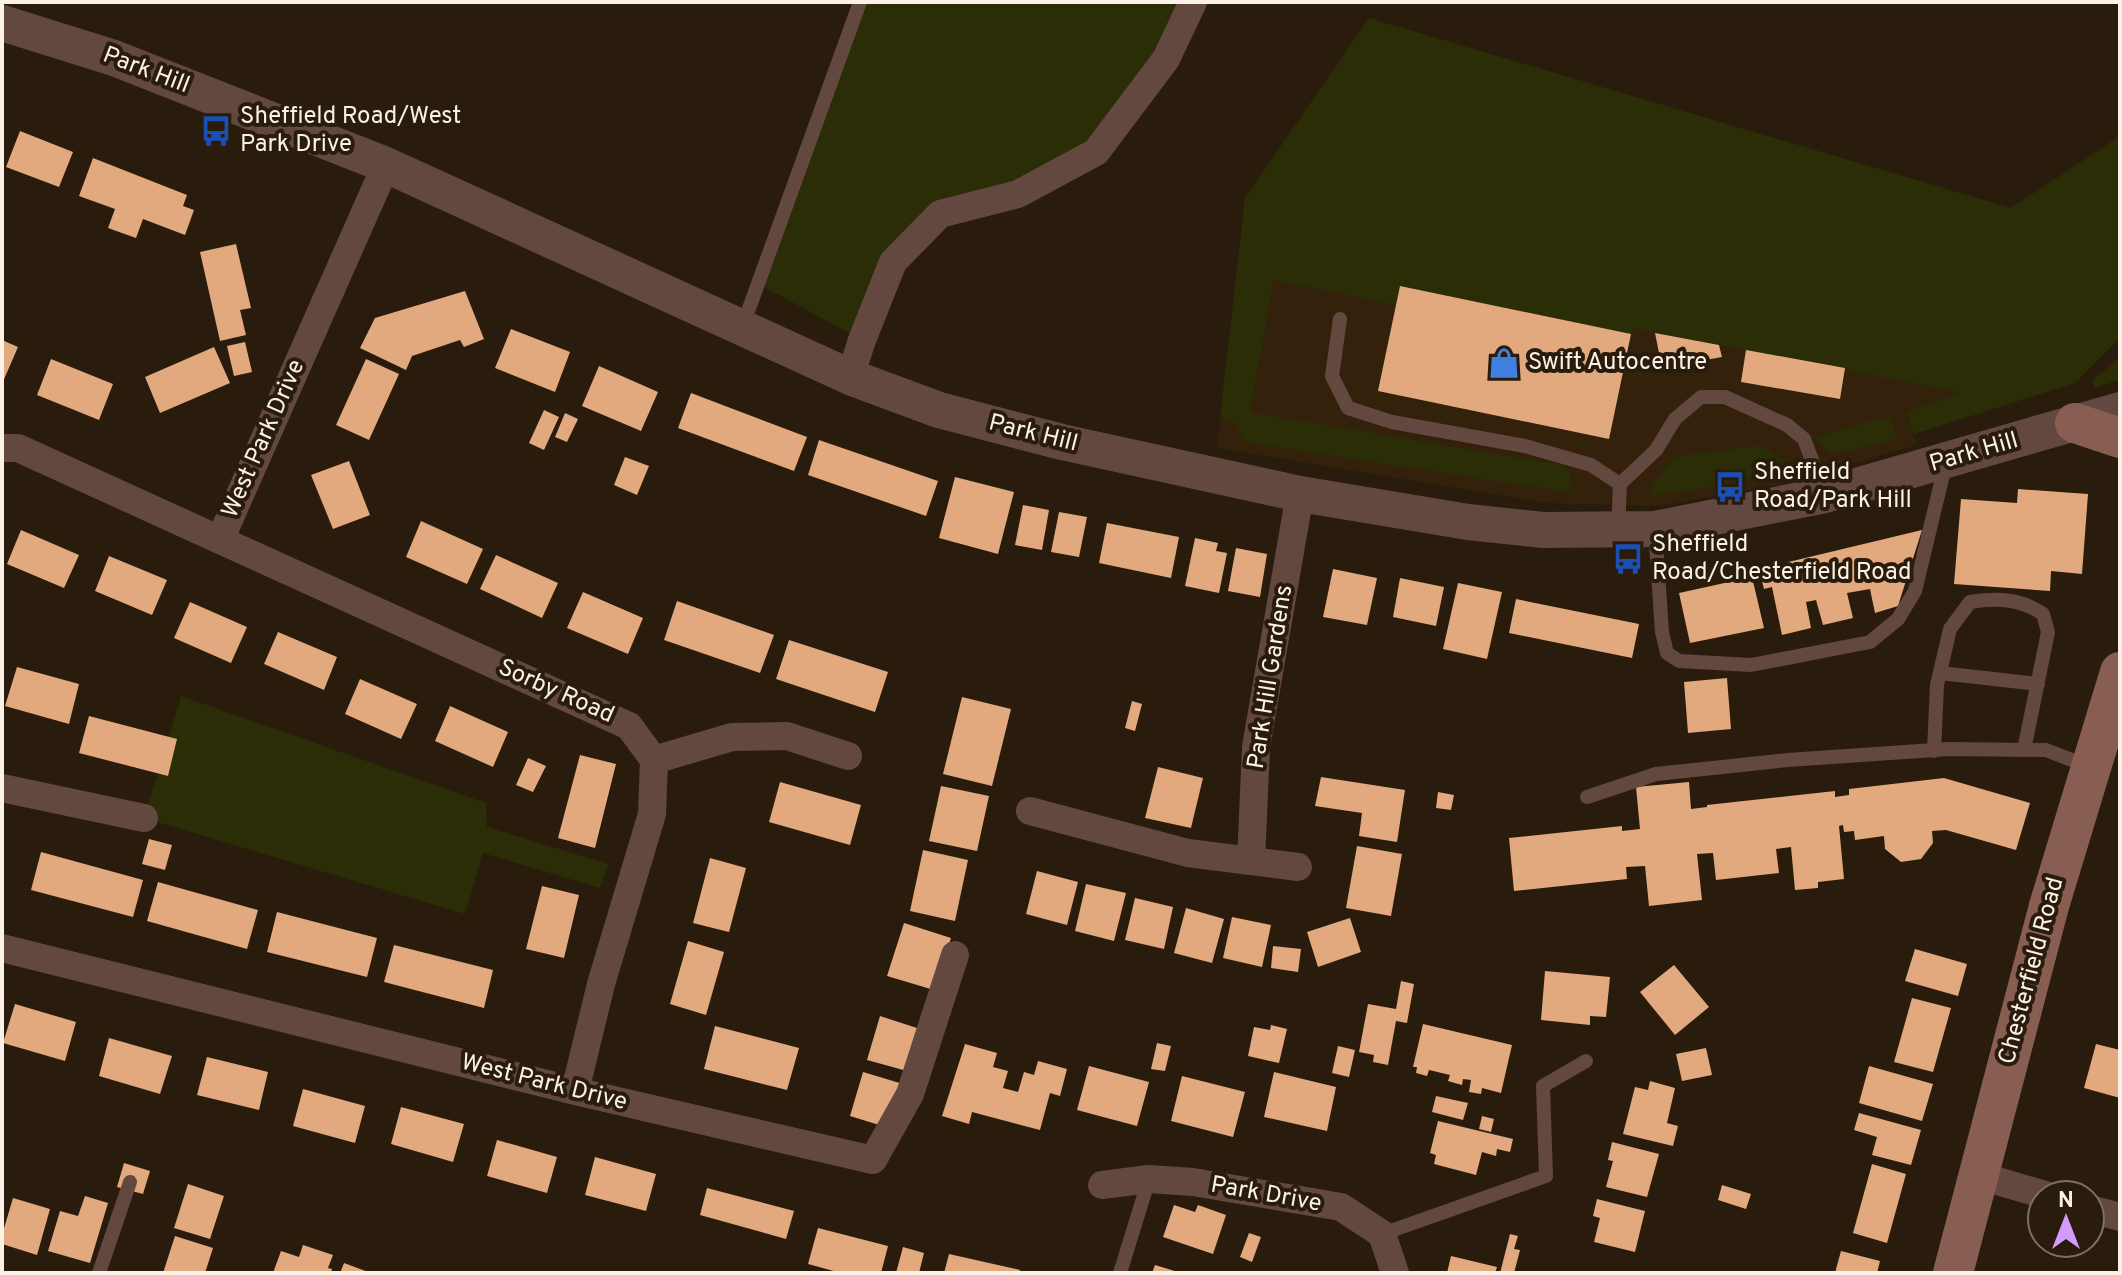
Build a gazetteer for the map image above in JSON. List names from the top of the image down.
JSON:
{
  "streets": {
    "main road": ["Chesterfield Road"],
    "street": [
      "Park Hill",
      "West Park Drive",
      "Park Hill Gardens",
      "Sorby Road",
      "Park Drive"
    ]
  },
  "crossings": [
    ["Park Hill", "West Park Drive"],
    ["Park Hill", "Park Hill Gardens"],
    ["West Park Drive", "Sorby Road"]
  ],
  "places": {
    "bus stop": ["Sheffield Road/West Park Drive", "Sheffield Road/Park Hill", "Sheffield Road/Chesterfield Road"],
    "shop": ["Swift Autocentre"]
  },
  "north": "top"
}
